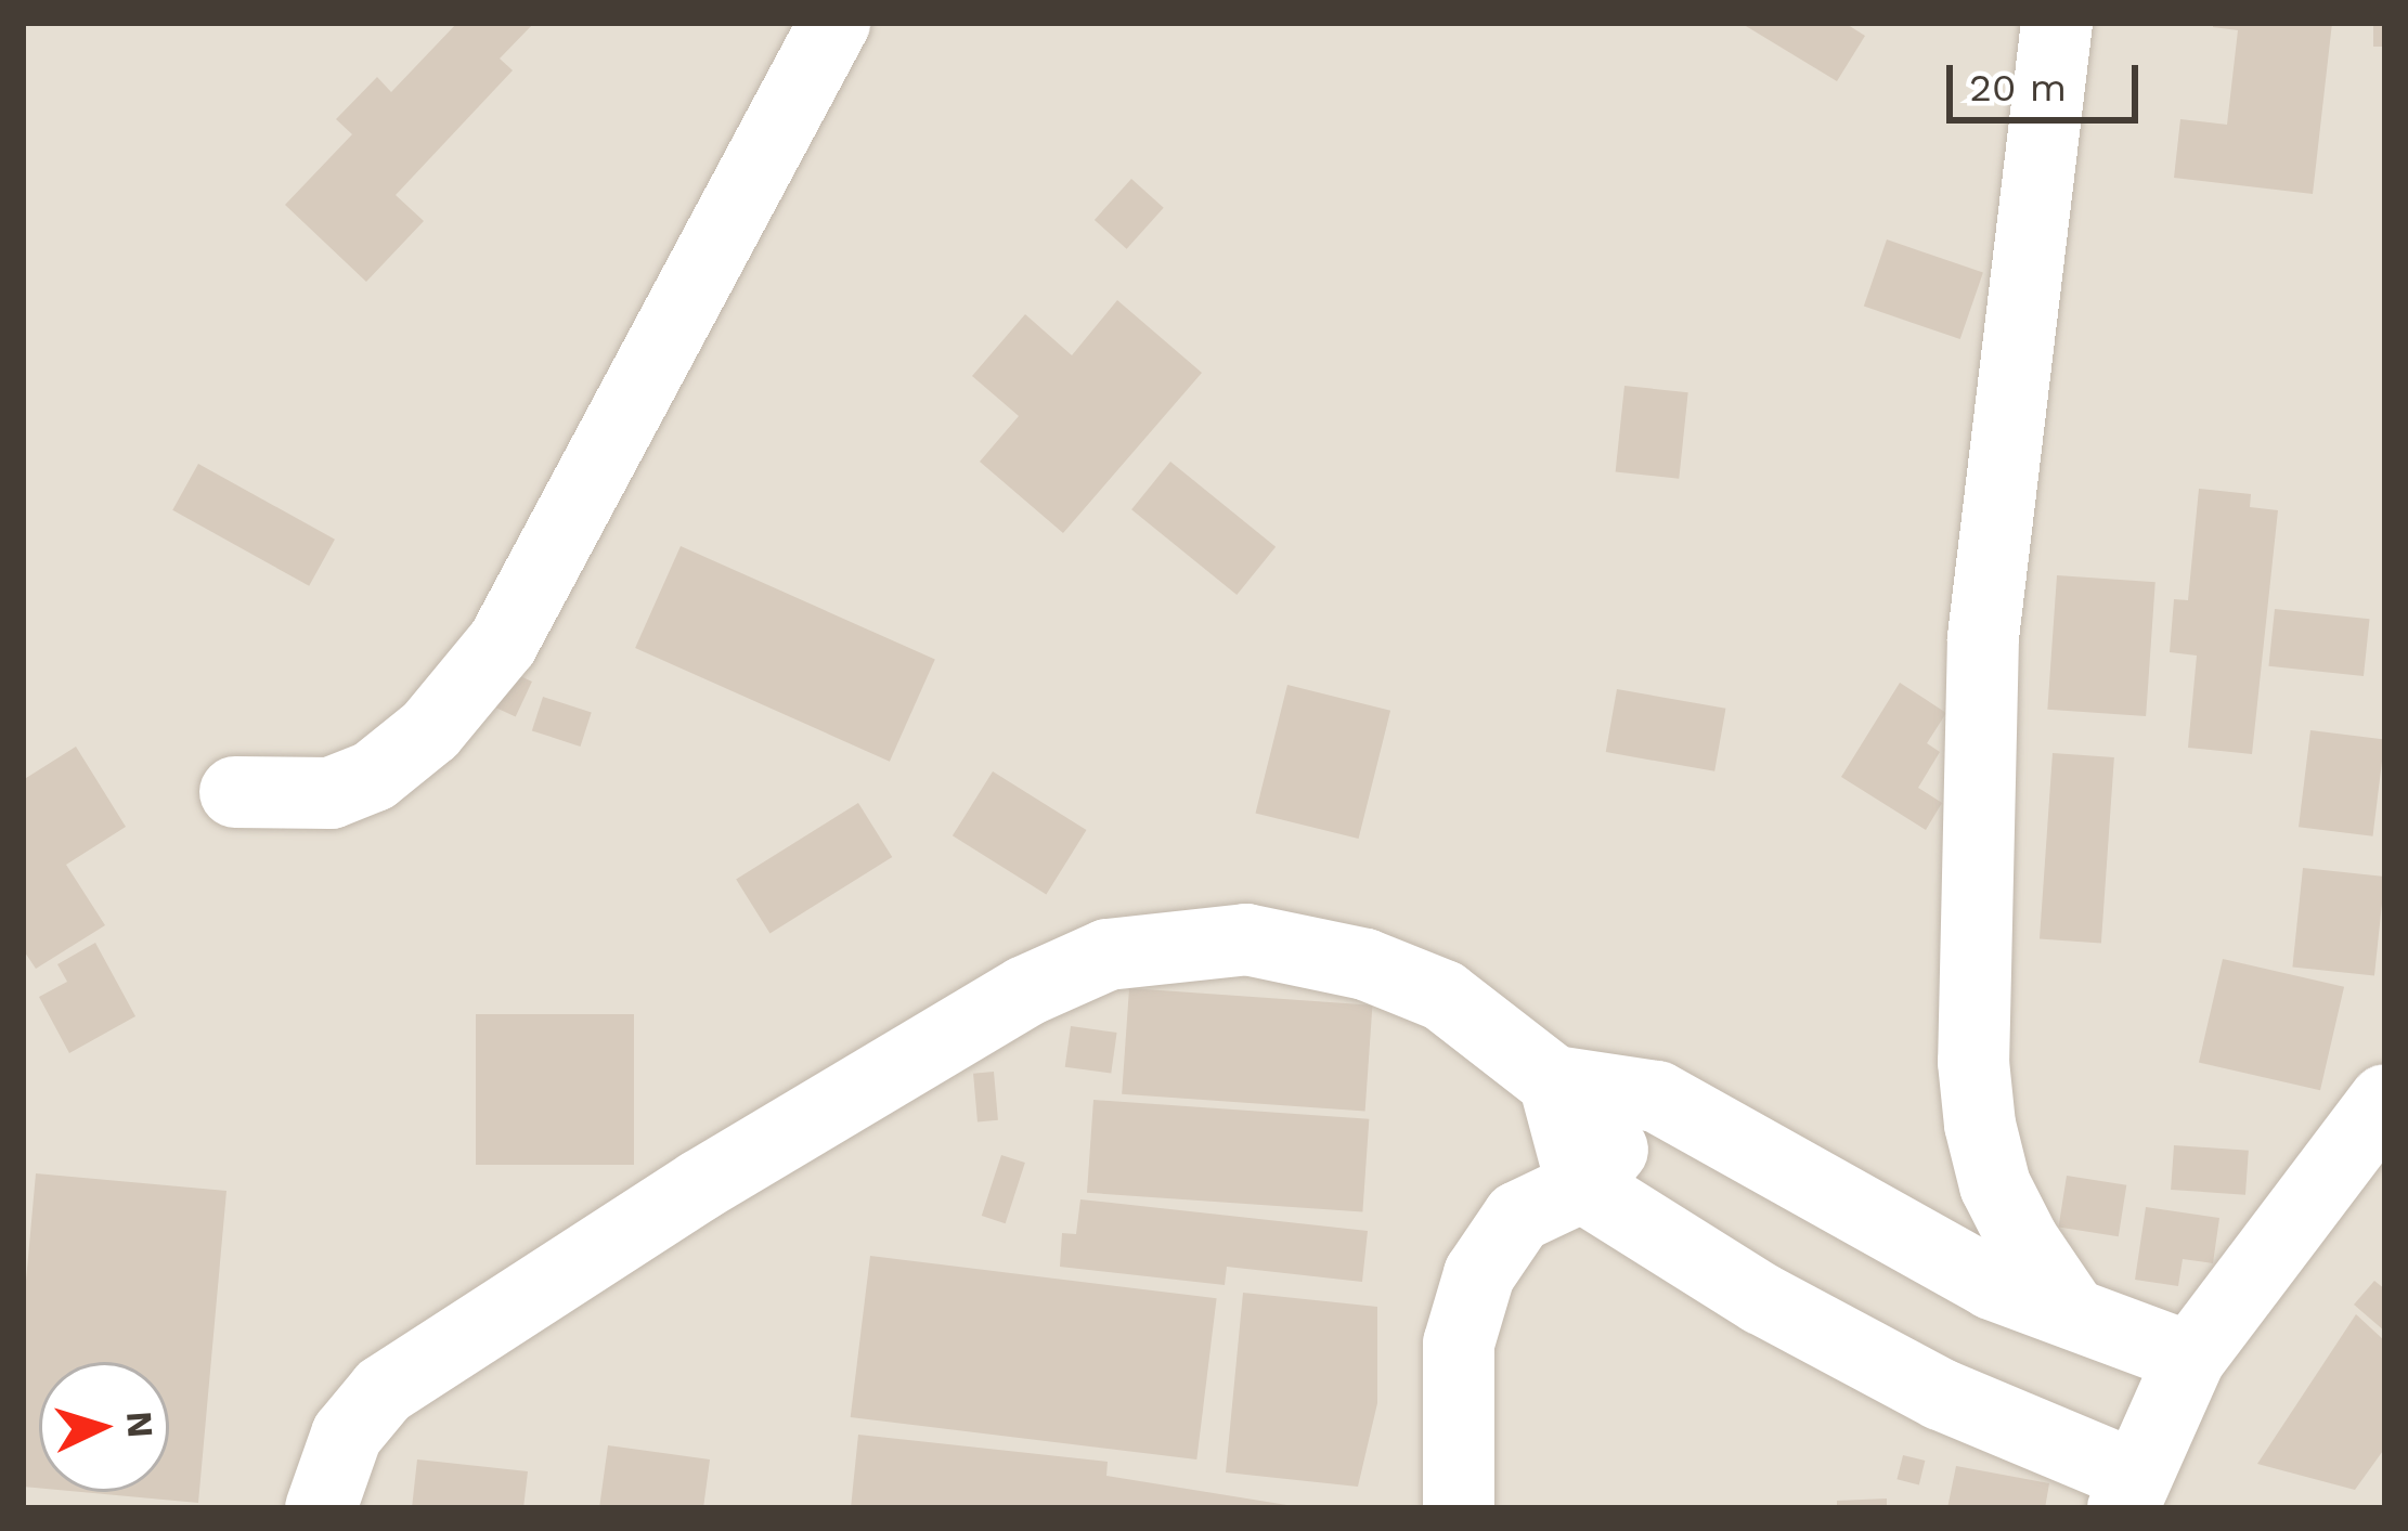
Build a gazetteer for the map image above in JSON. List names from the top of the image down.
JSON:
{
  "scale_bar": "20 m",
  "north": "right"
}
